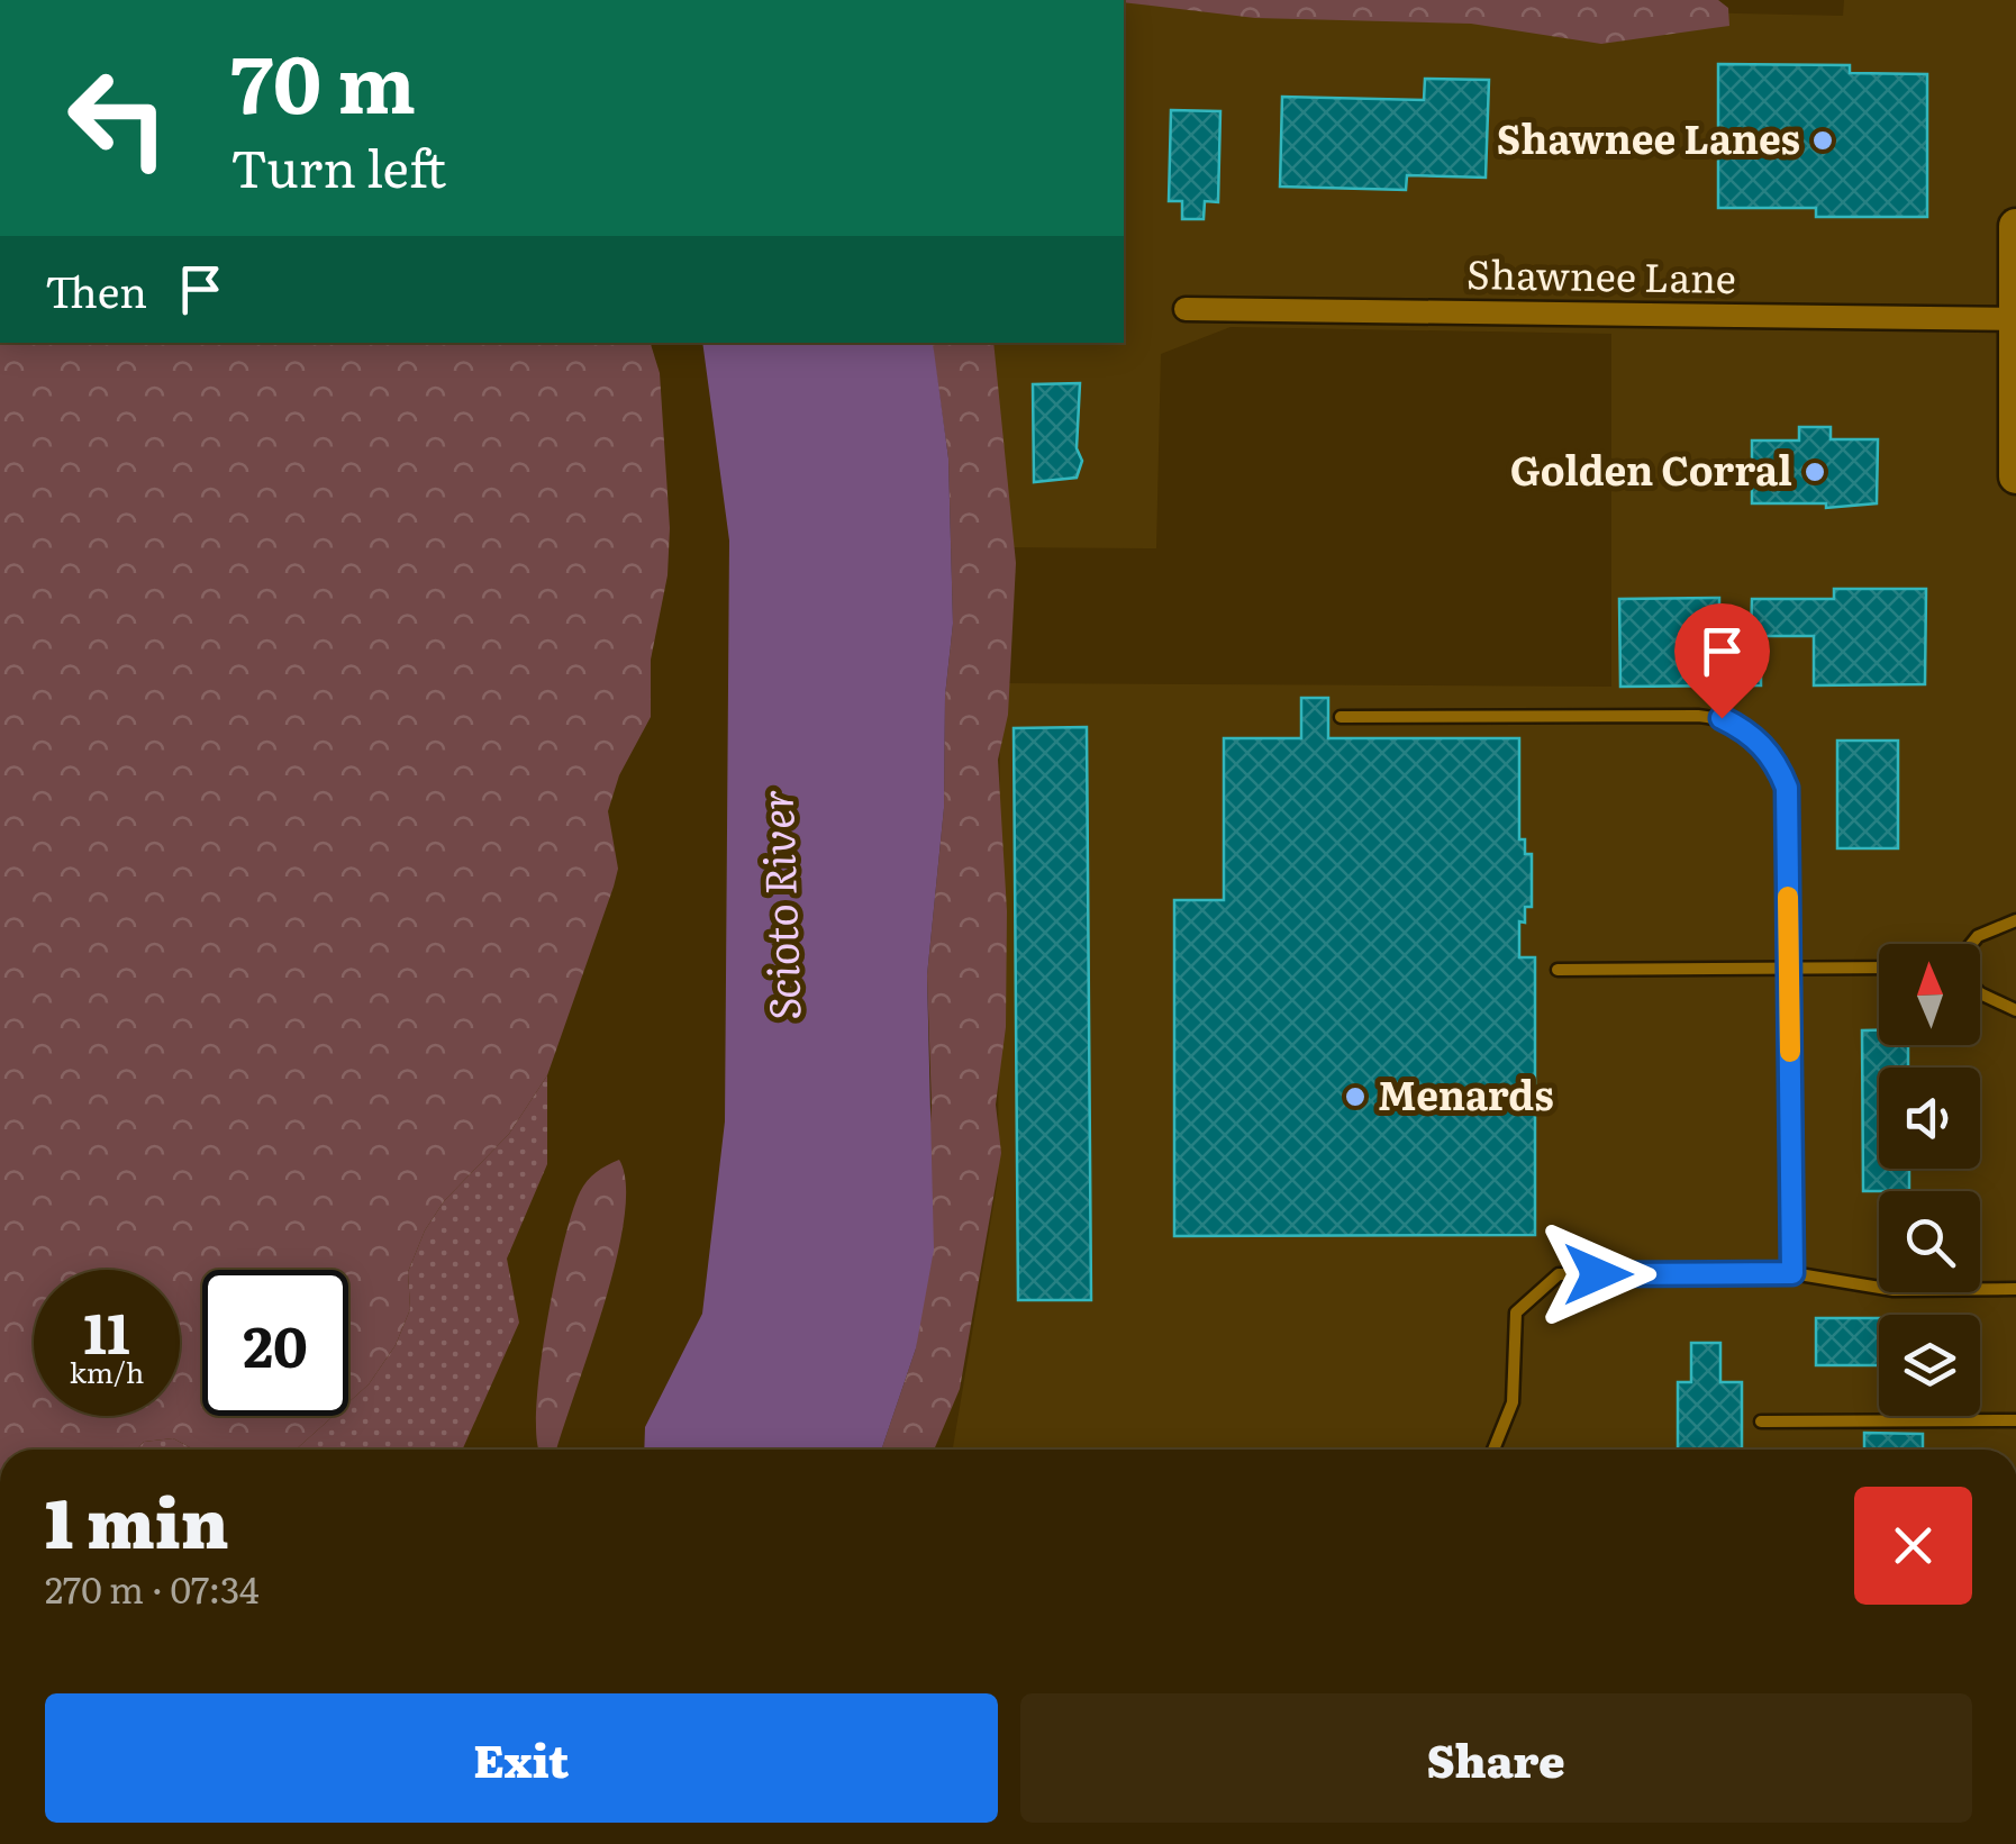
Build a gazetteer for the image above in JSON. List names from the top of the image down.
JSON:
{
  "streets": {
    "street": ["Shawnee Lane"]
  },
  "water": ["Scioto River"],
  "places": ["Shawnee Lanes", "Golden Corral", "Menards"],
  "north": "top",
  "page": {
    "turn": ["70 m", "Turn left"],
    "then": "Then",
    "speed": "11 km/h",
    "limit": "20",
    "heading": ["1 min", "270 m · 07:34"],
    "buttons": ["Exit", "Share"]
  }
}
